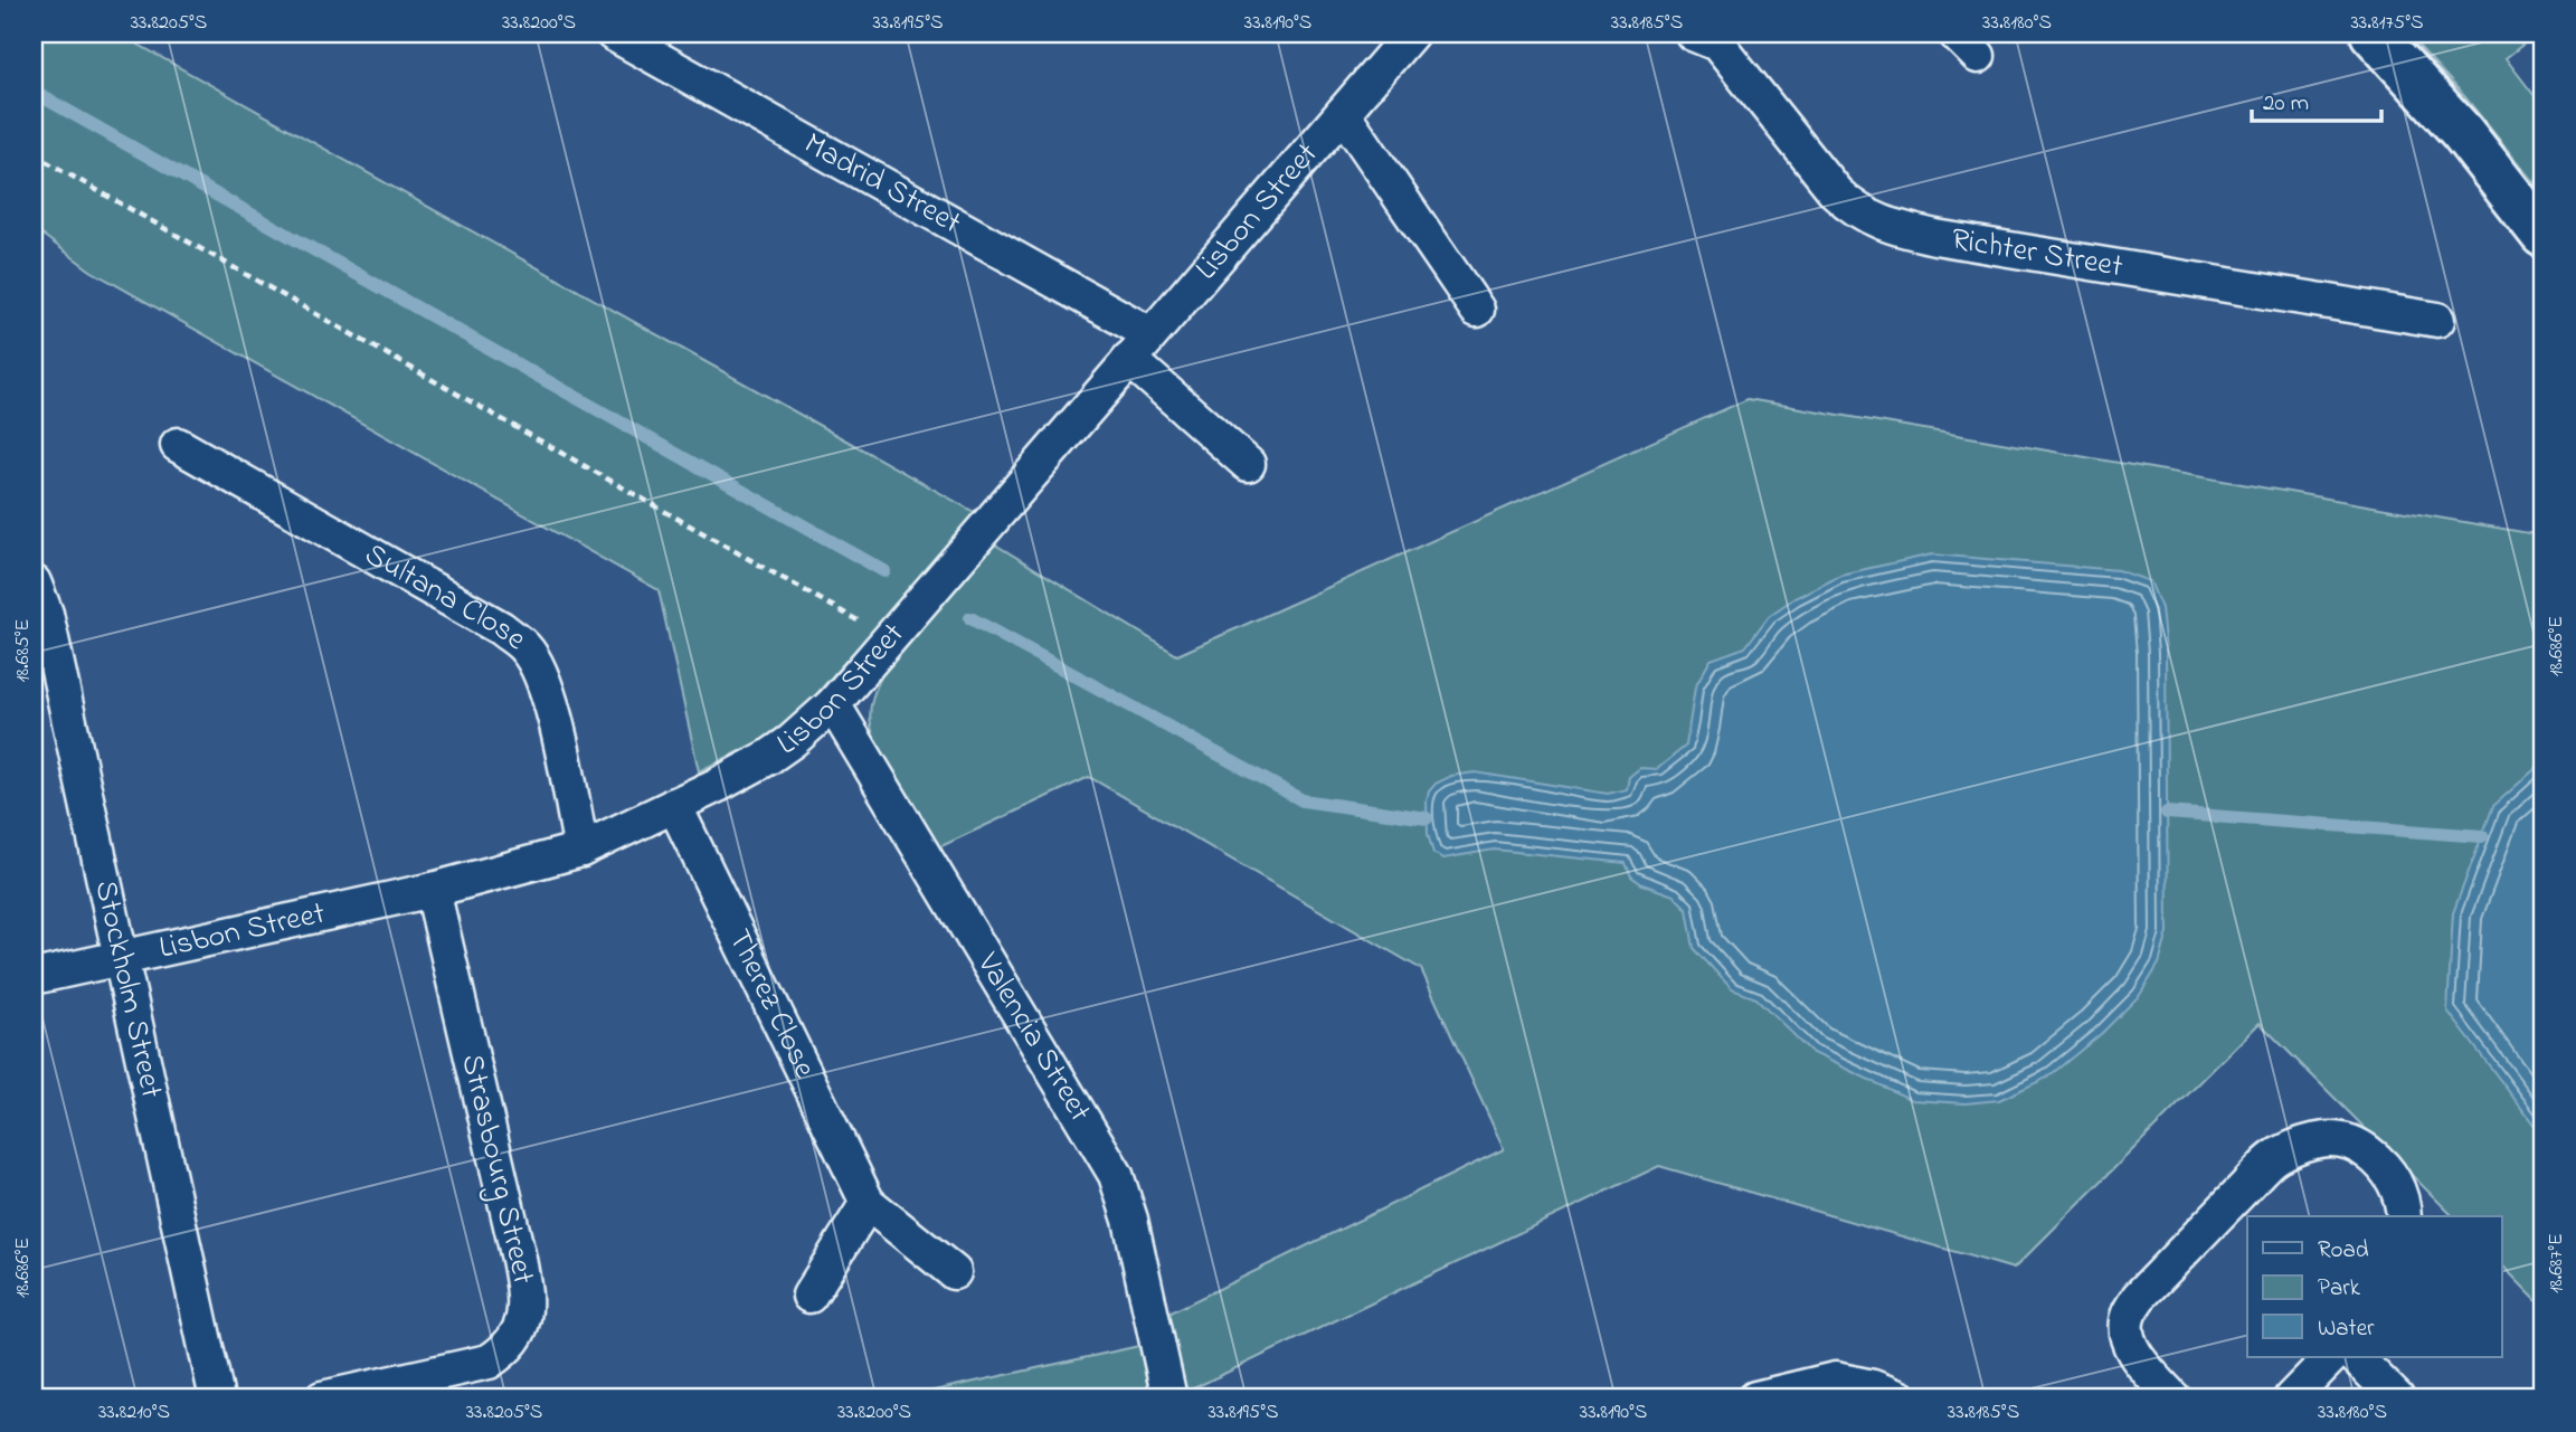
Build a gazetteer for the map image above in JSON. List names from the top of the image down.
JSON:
{
  "streets": {
    "street": [
      "Madrid Street",
      "Lisbon Street",
      "Richter Street",
      "Sultana Close",
      "Stockholm Street",
      "Therez Close",
      "Valencia Street",
      "Strasbourg Street"
    ]
  },
  "crossings": [
    ["Madrid Street", "Lisbon Street"],
    ["Lisbon Street", "Sultana Close"],
    ["Lisbon Street", "Stockholm Street"],
    ["Lisbon Street", "Therez Close"],
    ["Lisbon Street", "Valencia Street"],
    ["Lisbon Street", "Strasbourg Street"]
  ],
  "legend": ["Road", "Park", "Water"],
  "scale_bar": "20 m",
  "coordinates": [
    "33.8205°S",
    "33.8200°S",
    "33.8195°S",
    "33.8190°S",
    "33.8185°S",
    "33.8180°S",
    "33.8175°S",
    "18.686°E",
    "18.685°E",
    "18.687°E",
    "33.8210°S"
  ]
}
